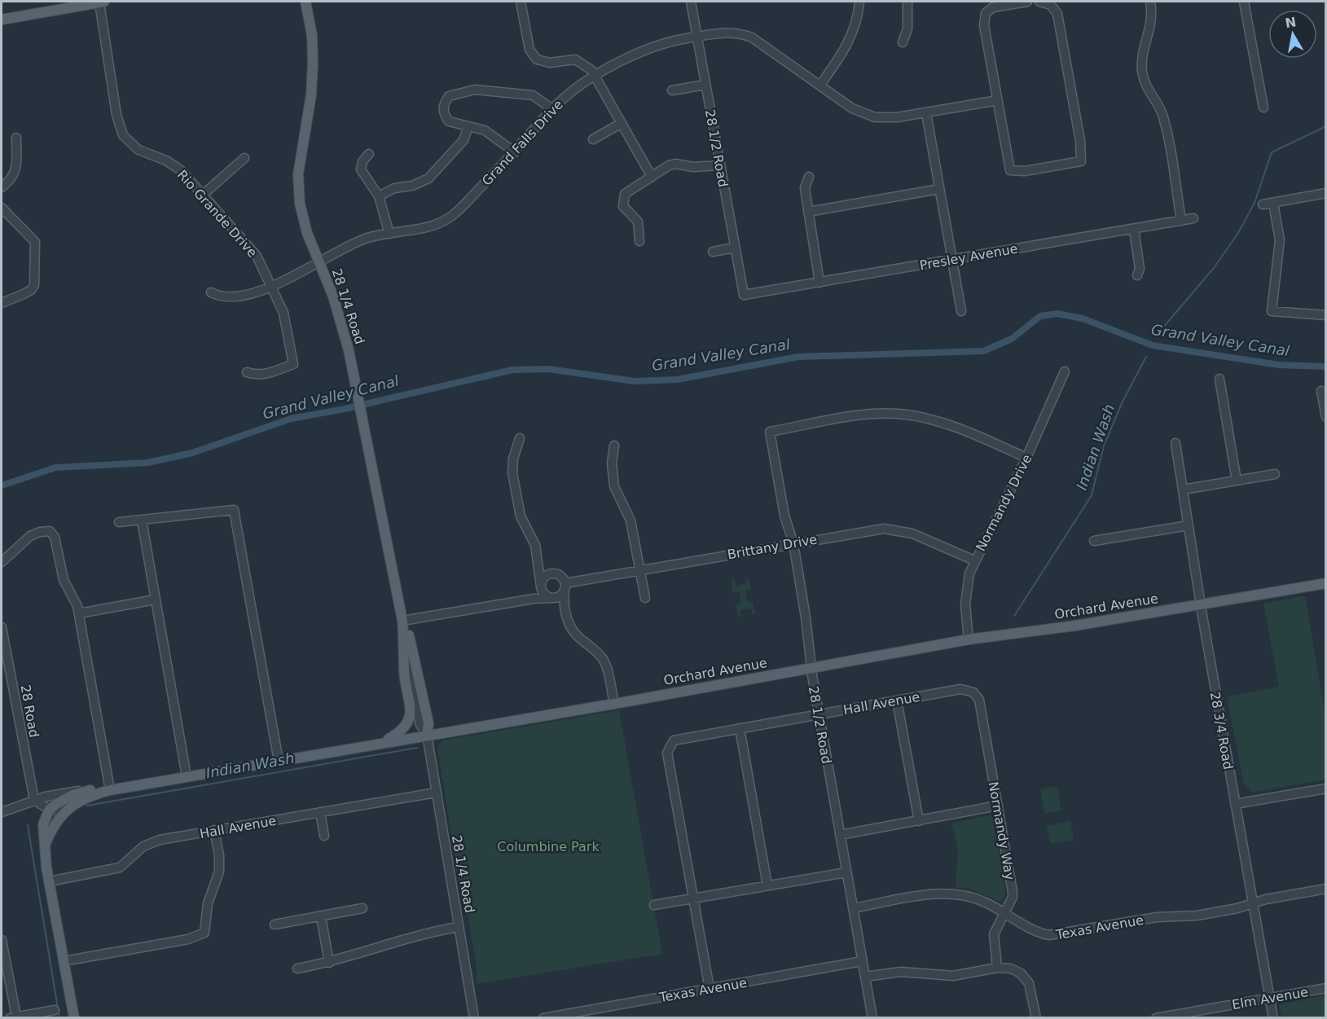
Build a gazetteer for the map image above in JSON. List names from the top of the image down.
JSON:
{
  "streets": {
    "main road": ["28 1/4 Road", "Orchard Avenue"],
    "street": [
      "Grand Falls Drive",
      "28 1/2 Road",
      "Rio Grande Drive",
      "Presley Avenue",
      "Normandy Drive",
      "Brittany Drive",
      "Hall Avenue",
      "28 Road",
      "28 3/4 Road",
      "Normandy Way",
      "Texas Avenue",
      "Elm Avenue"
    ]
  },
  "crossings": [
    ["Grand Falls Drive", "28 1/2 Road"],
    ["Grand Falls Drive", "Rio Grande Drive"],
    ["Grand Falls Drive", "28 1/4 Road"],
    ["28 1/2 Road", "Presley Avenue"],
    ["28 1/2 Road", "Normandy Drive"],
    ["28 1/2 Road", "Brittany Drive"],
    ["28 1/2 Road", "Orchard Avenue"],
    ["28 1/2 Road", "Hall Avenue"],
    ["28 1/2 Road", "Texas Avenue"],
    ["28 1/4 Road", "Orchard Avenue"],
    ["28 1/4 Road", "Hall Avenue"],
    ["Normandy Drive", "Brittany Drive"],
    ["Normandy Drive", "Orchard Avenue"],
    ["Orchard Avenue", "28 Road"],
    ["Orchard Avenue", "28 3/4 Road"],
    ["Hall Avenue", "Normandy Way"],
    ["28 3/4 Road", "Texas Avenue"],
    ["28 3/4 Road", "Elm Avenue"],
    ["Normandy Way", "Texas Avenue"]
  ],
  "water": ["Grand Valley Canal", "Indian Wash"],
  "parks": ["Columbine Park"],
  "north": "top"
}
